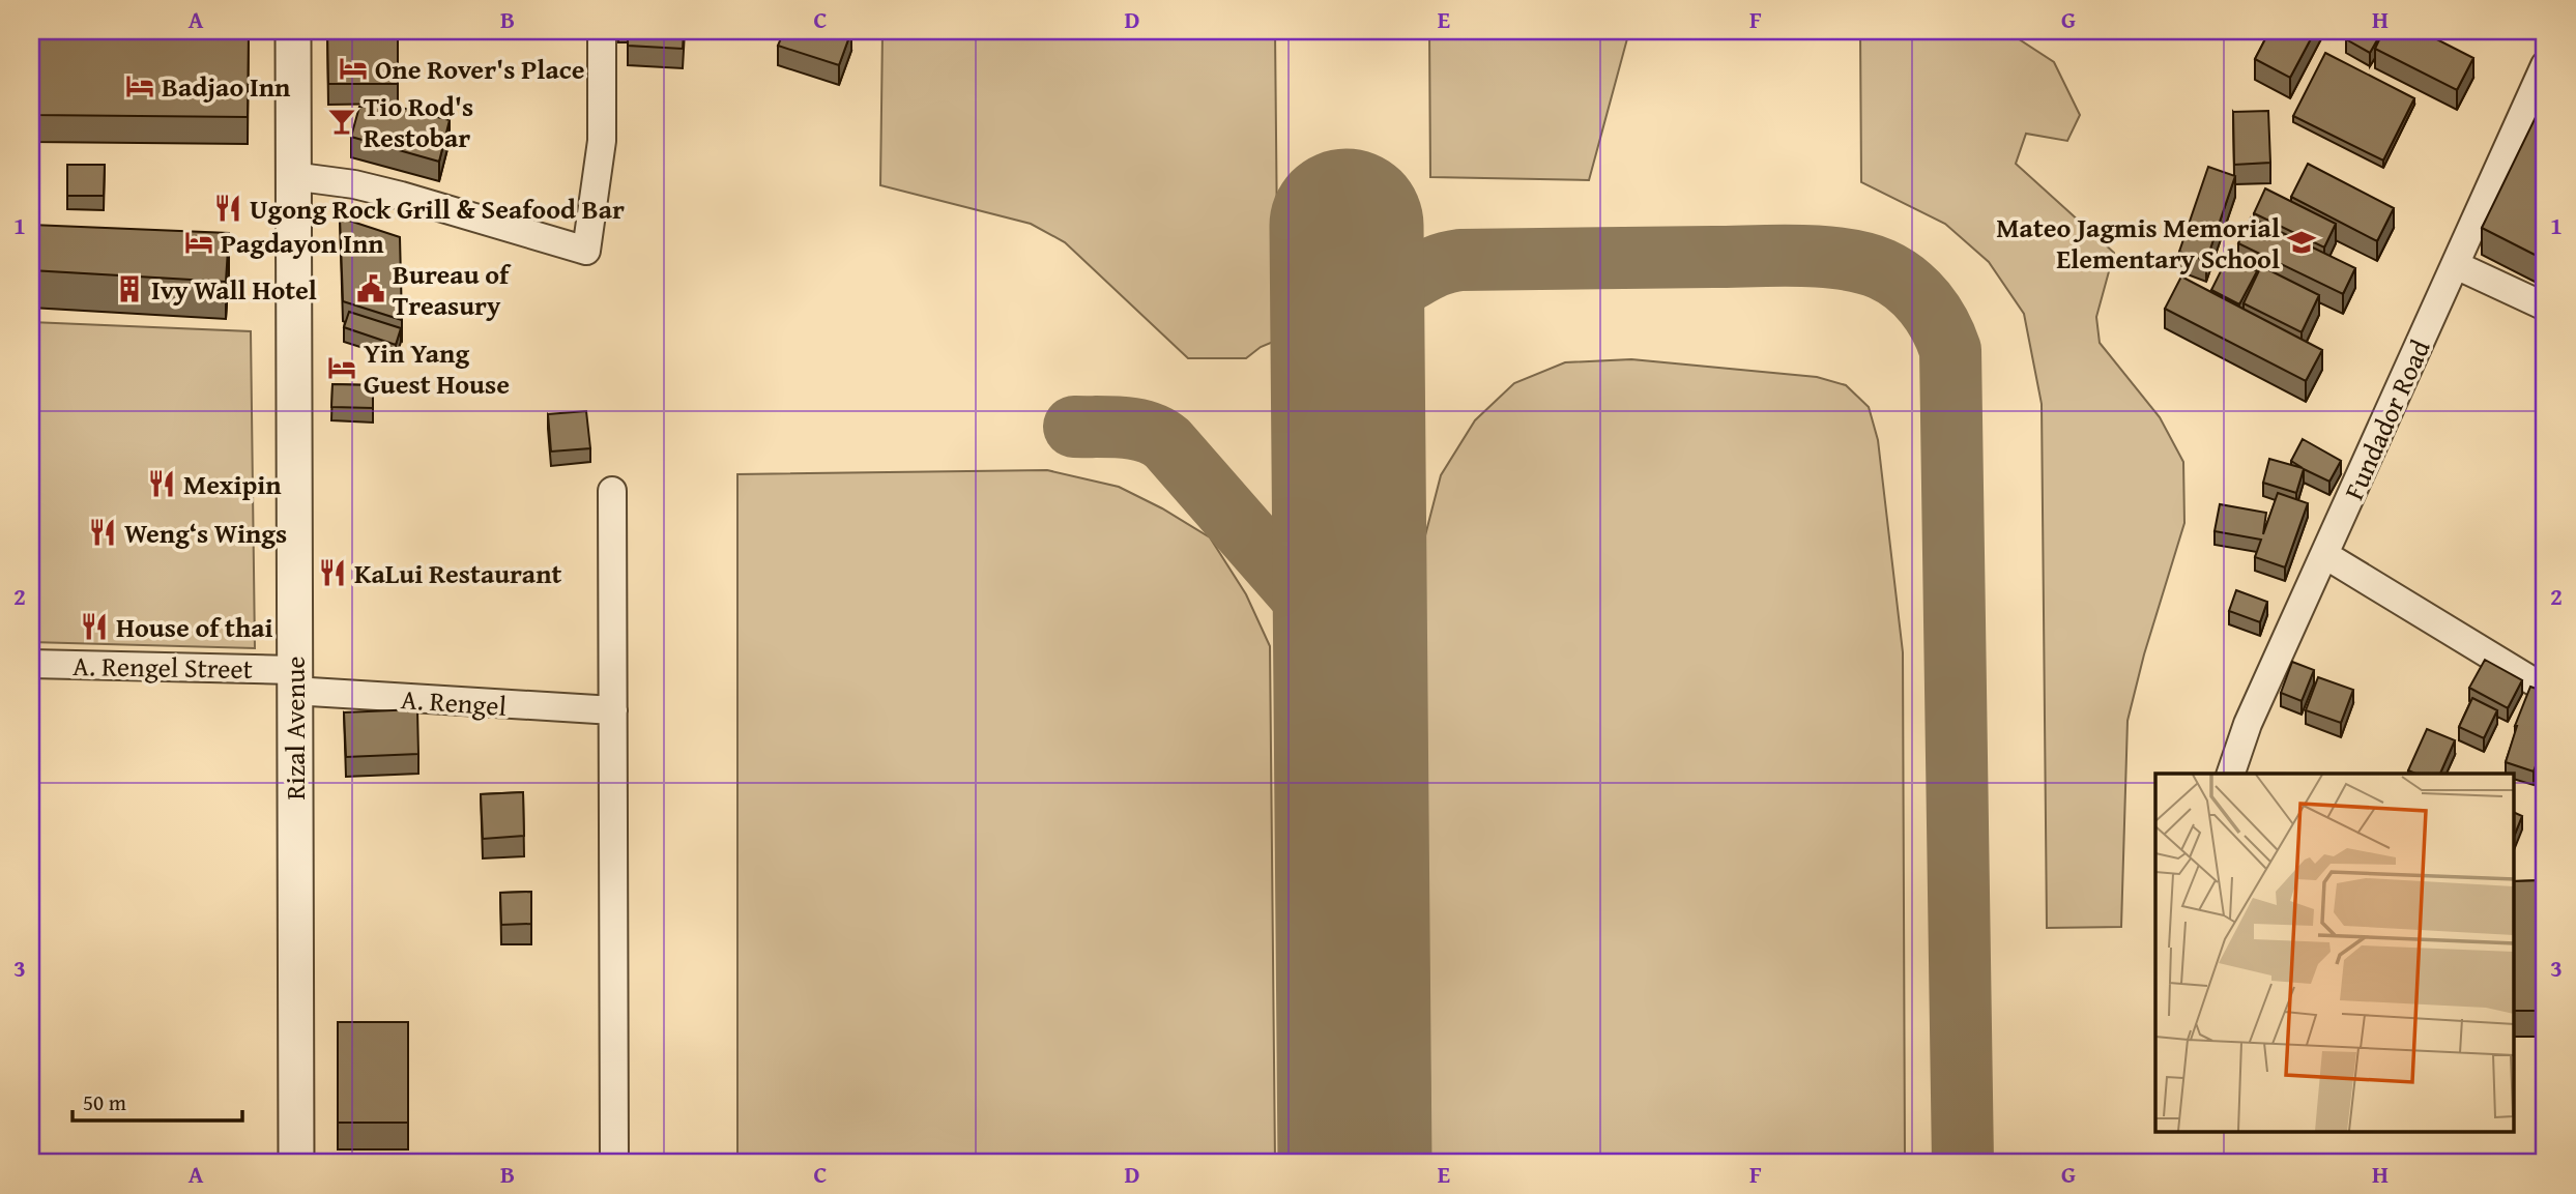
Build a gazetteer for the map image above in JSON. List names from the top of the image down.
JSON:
{
  "streets": {
    "street": [
      "Fundador Road",
      "A. Rengel Street",
      "A. Rengel",
      "Rizal Avenue"
    ]
  },
  "crossings": [
    ["A. Rengel Street", "A. Rengel"],
    ["A. Rengel Street", "Rizal Avenue"],
    ["A. Rengel", "Rizal Avenue"]
  ],
  "places": {
    "hotel": [
      "One Rover's Place",
      "Badjao Inn",
      "Pagdayon Inn",
      "Yin Yang Guest House"
    ],
    "bar": ["Tio Rod's Restobar"],
    "restaurant": [
      "Ugong Rock Grill & Seafood Bar",
      "Mexipin",
      "Weng‘s Wings",
      "KaLui Restaurant",
      "House of thai"
    ],
    "school or university": ["Mateo Jagmis Memorial Elementary School"],
    "building": ["Ivy Wall Hotel"],
    "public building": ["Bureau of Treasury"]
  },
  "scale_bar": "50 m",
  "grid": {
    "columns": [
      "A",
      "B",
      "C",
      "D",
      "E",
      "F",
      "G",
      "H"
    ],
    "rows": ["1", "2", "3"]
  }
}
